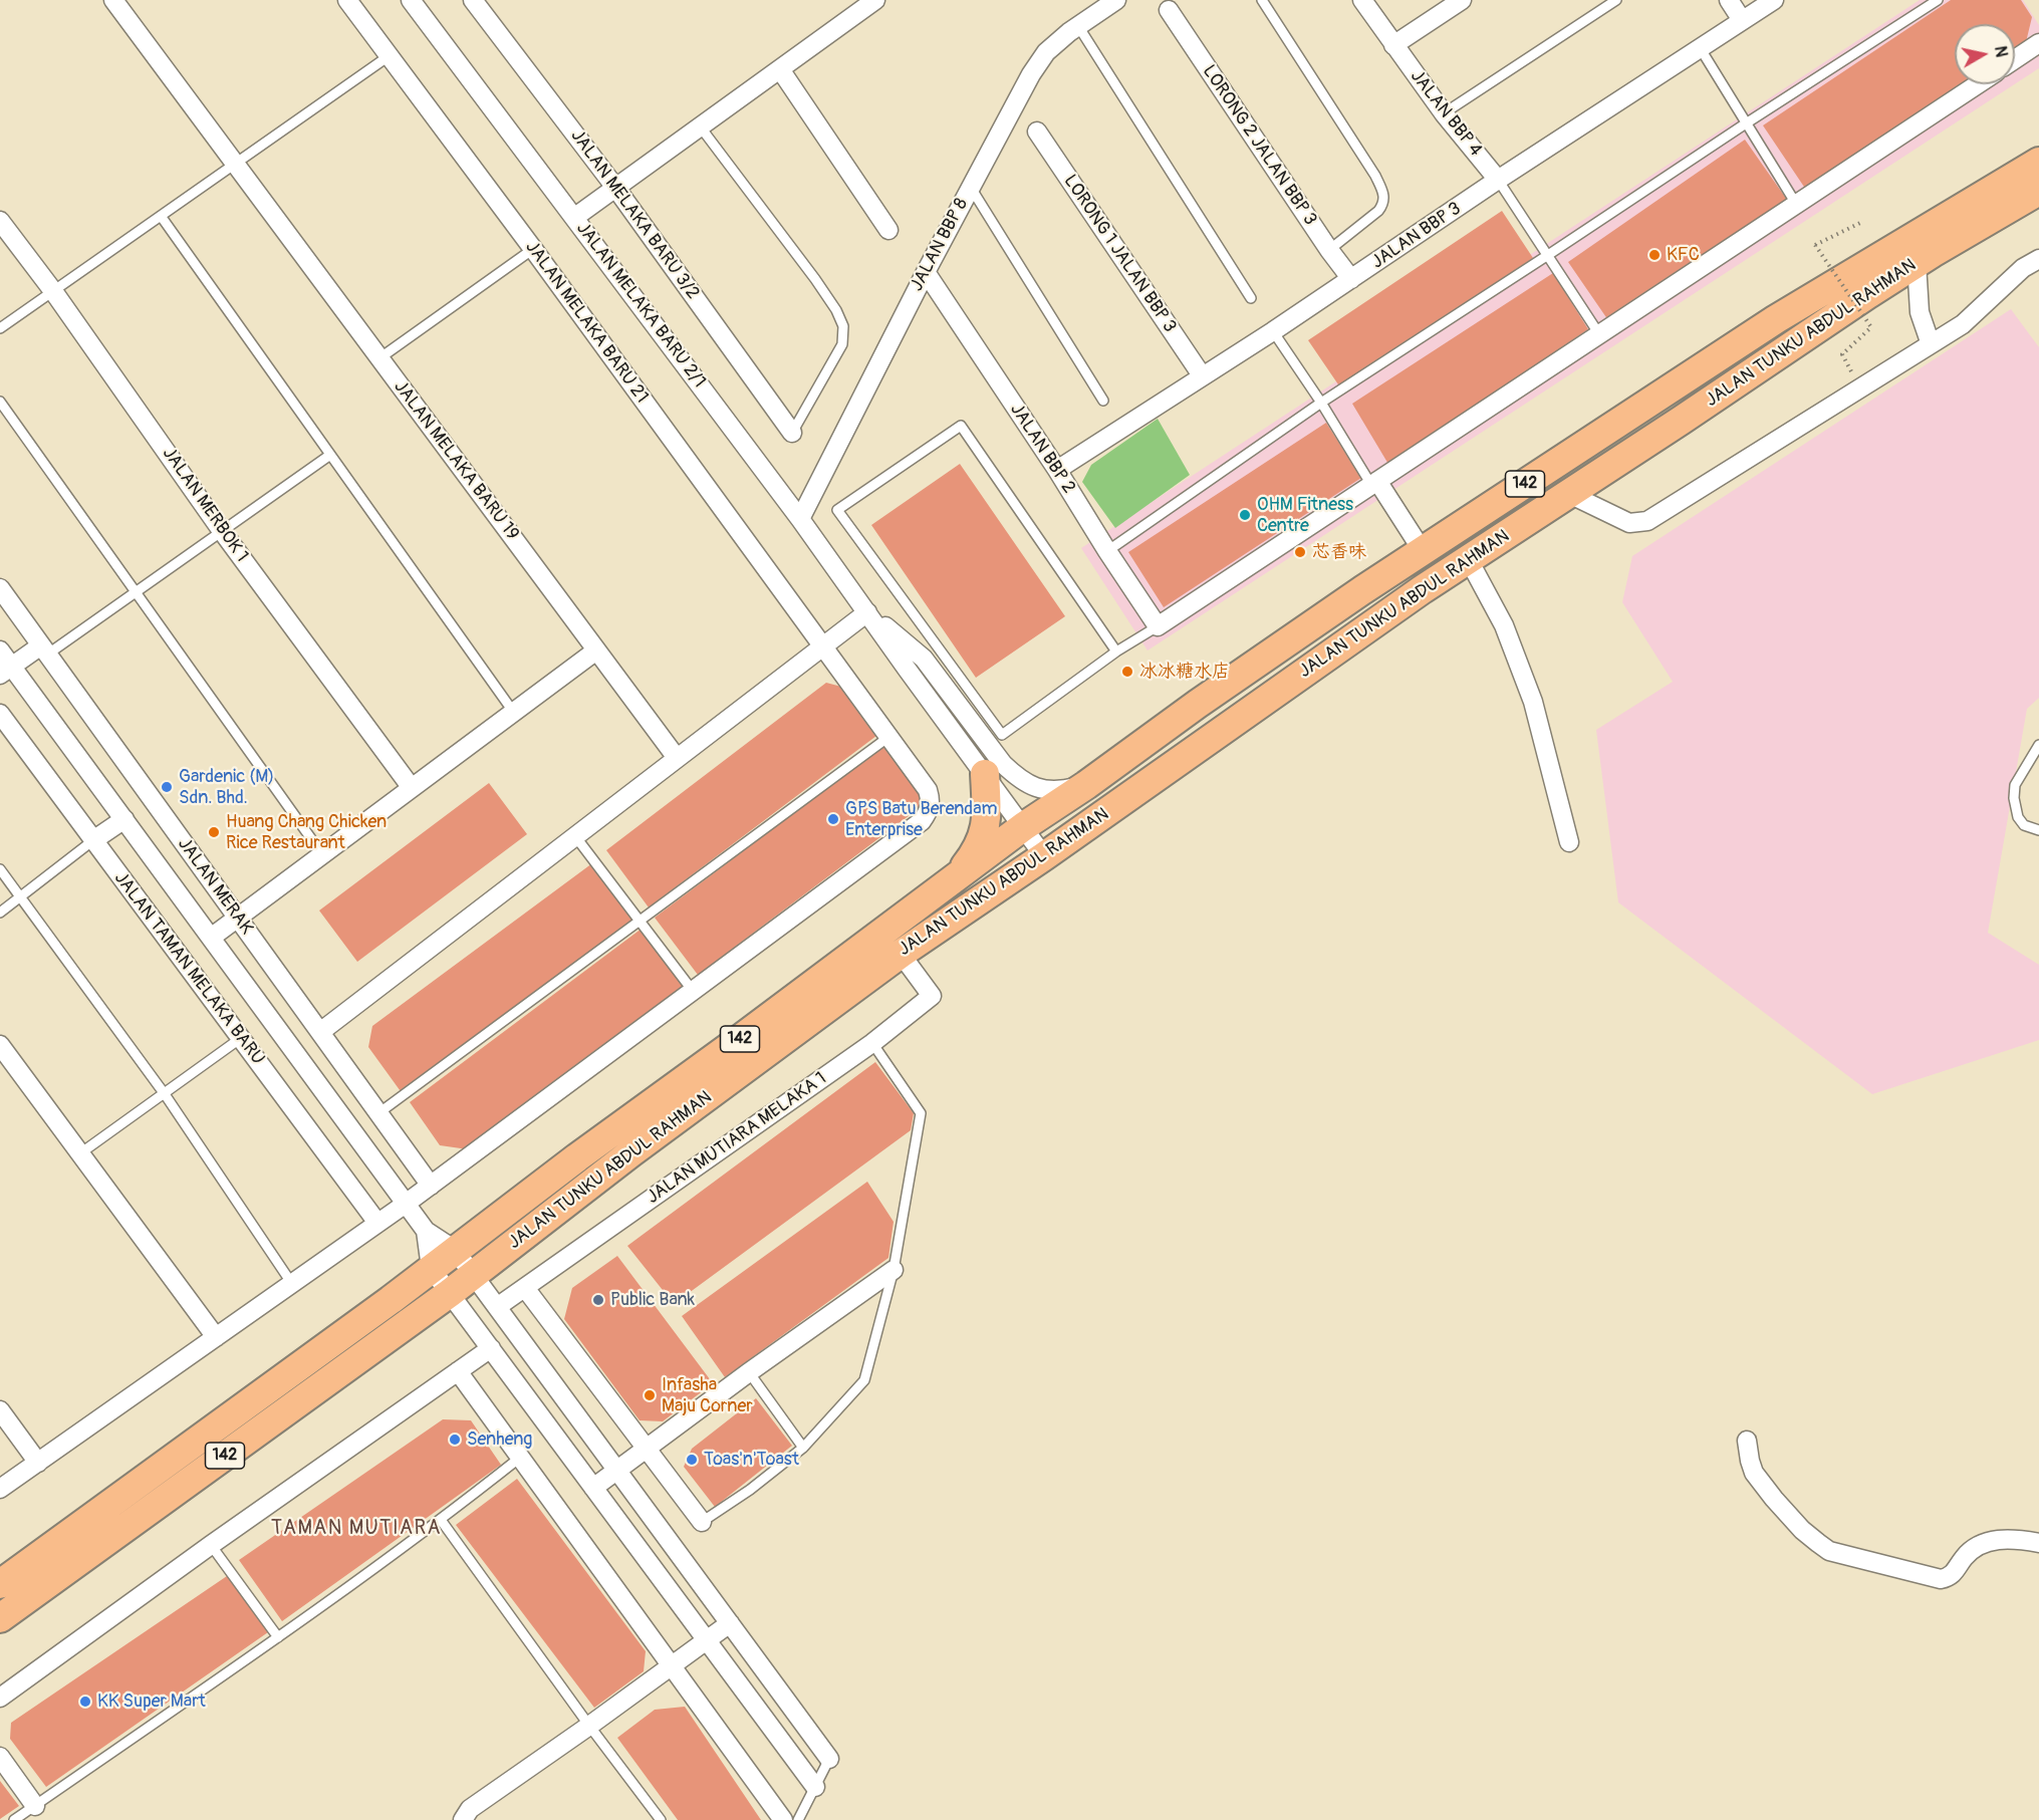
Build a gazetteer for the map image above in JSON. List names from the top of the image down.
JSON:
{
  "streets": {
    "main road": ["JALAN TUNKU ABDUL RAHMAN", "142"],
    "street": [
      "JALAN BBP 4",
      "LORONG 2 JALAN BBP 3",
      "JALAN MELAKA BARU 3/2",
      "JALAN BBP 3",
      "JALAN BBP 8",
      "LORONG 1 JALAN BBP 3",
      "JALAN MELAKA BARU 2/1",
      "JALAN MELAKA BARU 21",
      "JALAN BBP 2",
      "JALAN MELAKA BARU 19",
      "JALAN MERBOK 1",
      "JALAN MERAK",
      "JALAN TAMAN MELAKA BARU",
      "JALAN MUTIARA MELAKA 1"
    ]
  },
  "crossings": [
    ["JALAN BBP 4", "JALAN BBP 3"],
    ["LORONG 2 JALAN BBP 3", "JALAN BBP 3"],
    ["JALAN BBP 3", "LORONG 1 JALAN BBP 3"],
    ["JALAN BBP 3", "JALAN BBP 2"],
    ["JALAN BBP 8", "JALAN MELAKA BARU 2/1"],
    ["JALAN BBP 8", "JALAN BBP 2"],
    ["JALAN MELAKA BARU 21", "JALAN MERAK"],
    ["JALAN TUNKU ABDUL RAHMAN", "JALAN MUTIARA MELAKA 1"]
  ],
  "districts": ["TAMAN MUTIARA"],
  "places": [
    "KFC",
    "OHM Fitness Centre",
    "芯香味",
    "冰冰糖水店",
    "Gardenic (M) Sdn. Bhd.",
    "GPS Batu Berendam Enterprise",
    "Huang Chang Chicken Rice Restaurant",
    "Public Bank",
    "Infasha Maju Corner",
    "Senheng",
    "Toas'n'Toast",
    "KK Super Mart"
  ],
  "north": "right"
}
